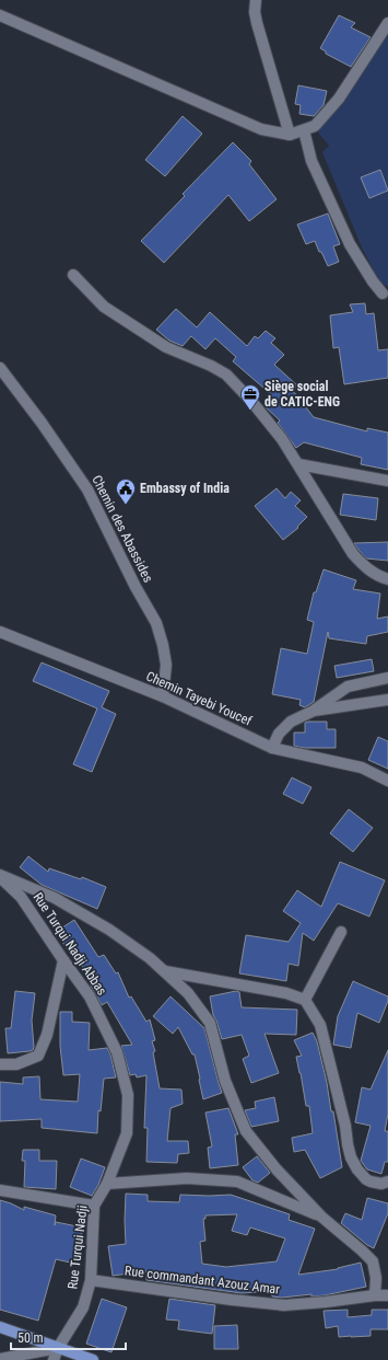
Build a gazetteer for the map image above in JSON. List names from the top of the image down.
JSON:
{
  "streets": {
    "street": [
      "Chemin des Abassides",
      "Chemin Tayebi Youcef",
      "Rue Turqui Nadji Abbas",
      "Rue Turqui Nadji",
      "Rue commandant Azouz Amar"
    ]
  },
  "crossings": [
    ["Chemin des Abassides", "Chemin Tayebi Youcef"],
    ["Rue Turqui Nadji Abbas", "Rue Turqui Nadji"],
    ["Rue Turqui Nadji", "Rue commandant Azouz Amar"]
  ],
  "places": {
    "office": ["Siège social de CATIC-ENG"],
    "public building": ["Embassy of India"]
  },
  "scale_bar": "50 m"
}
